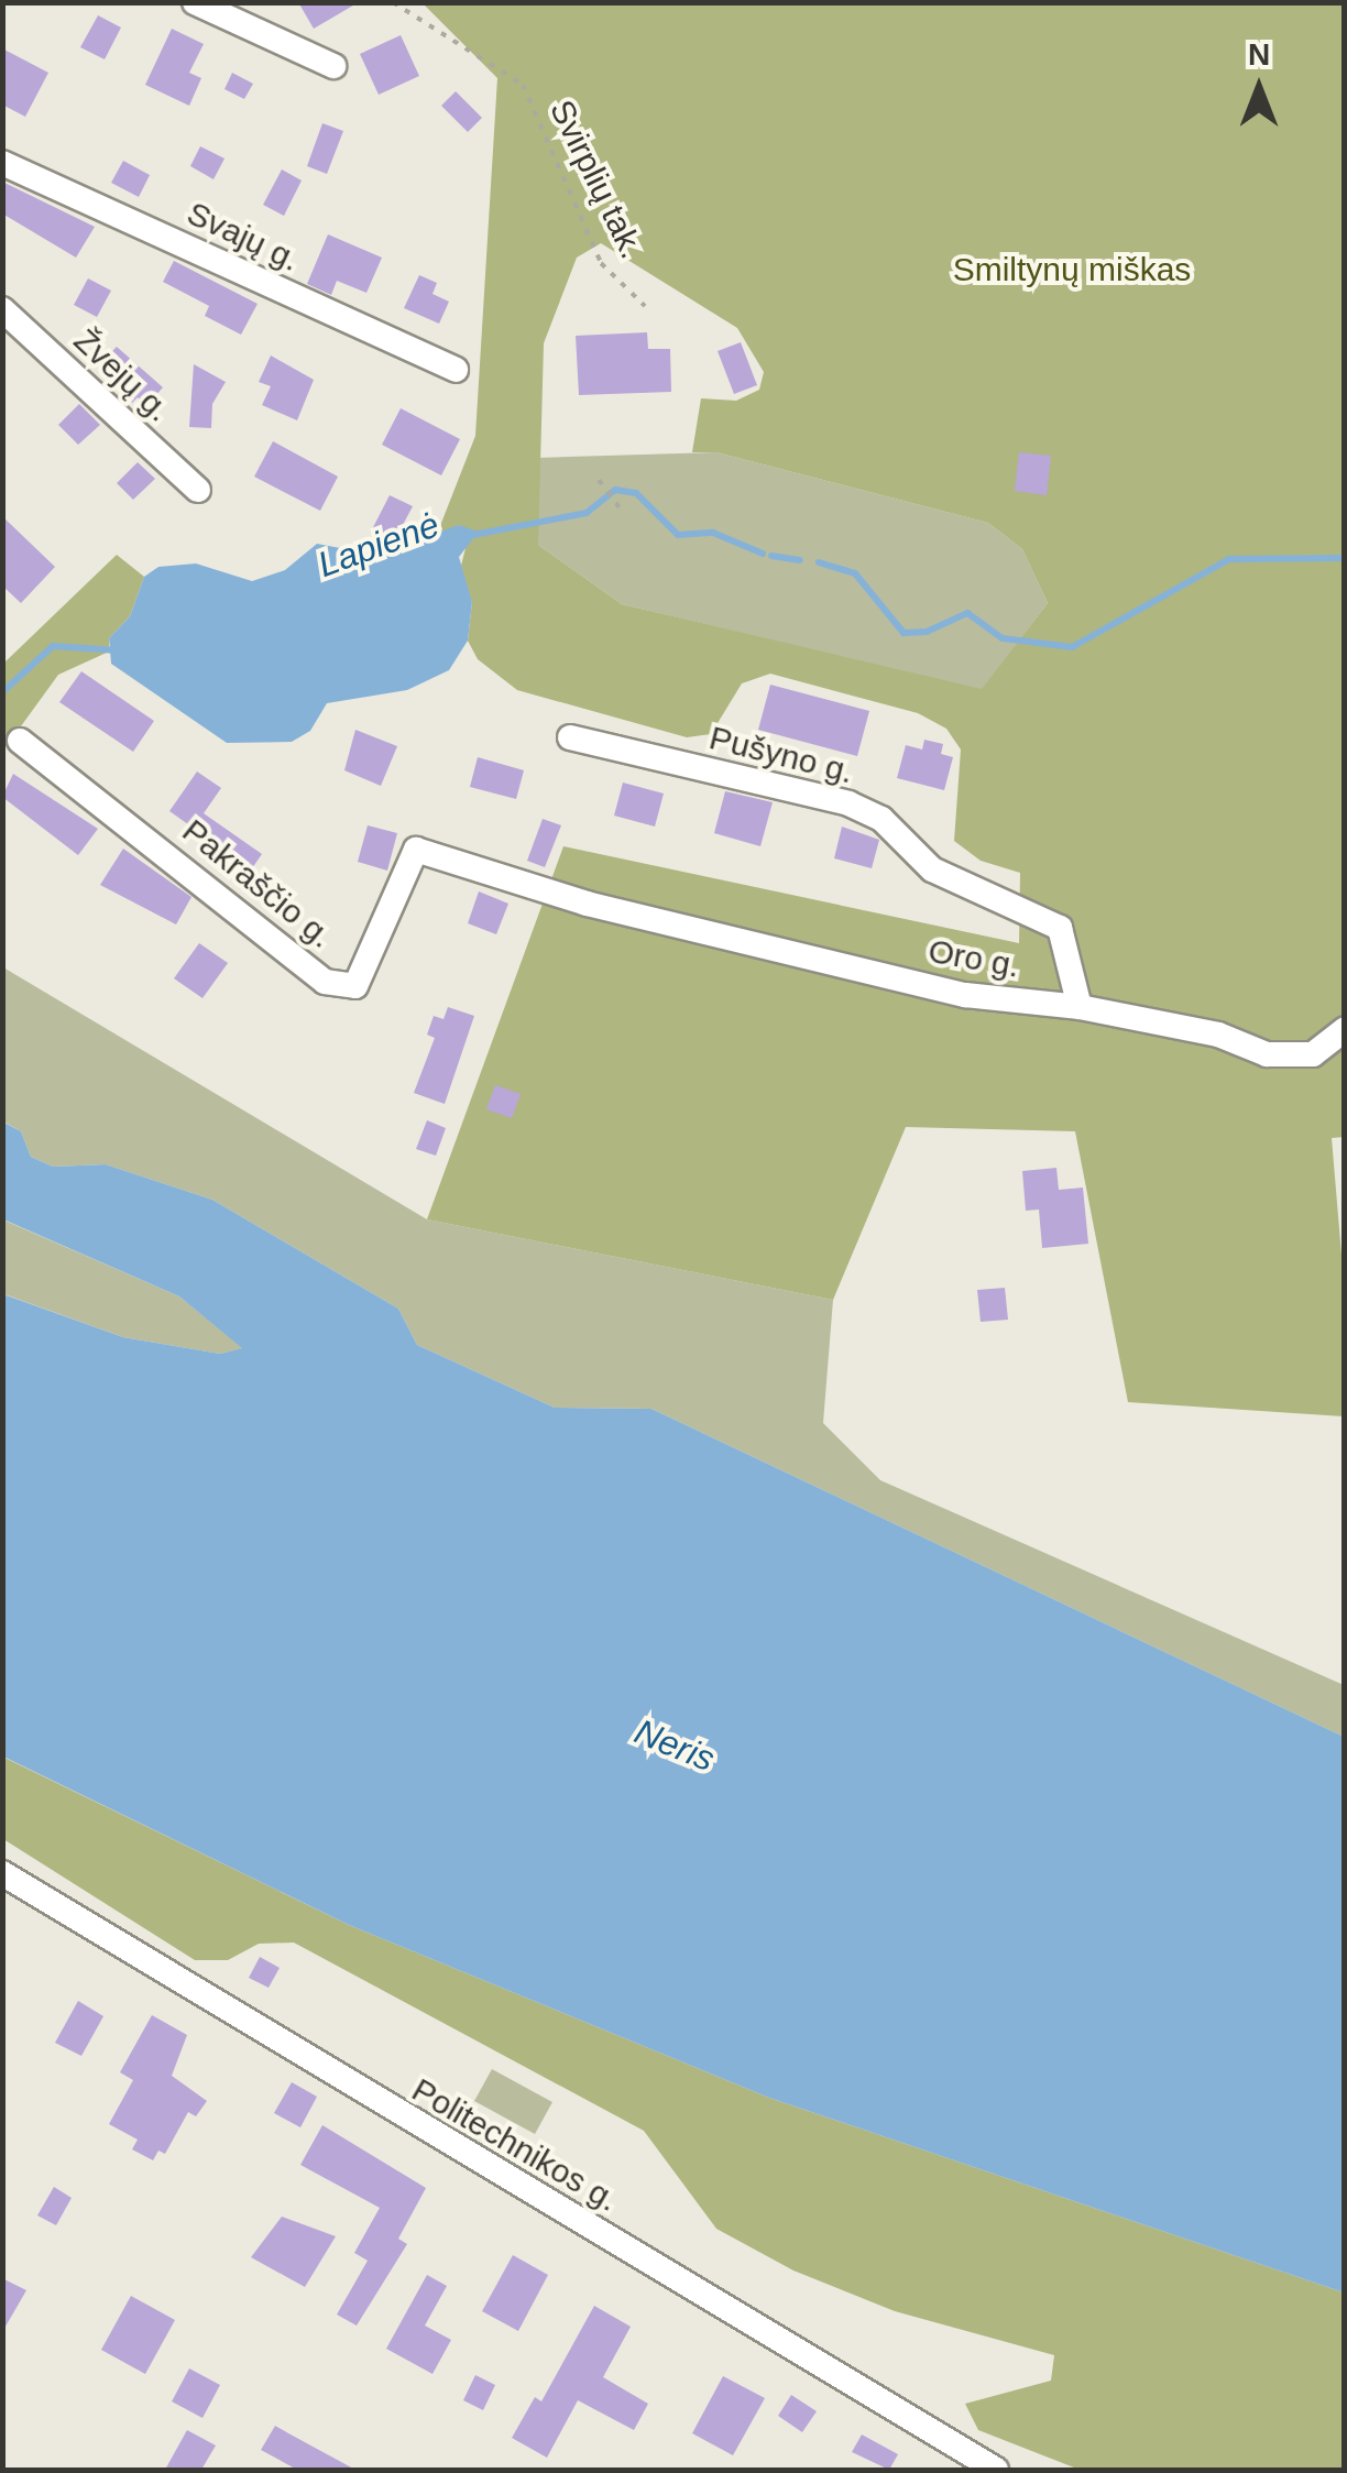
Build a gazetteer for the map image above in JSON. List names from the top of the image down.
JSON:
{
  "streets": {
    "street": [
      "Svajų g.",
      "Žvejų g.",
      "Pušyno g.",
      "Pakraščio g.",
      "Oro g.",
      "Politechnikos g."
    ],
    "path": ["Svirplių tak."]
  },
  "crossings": [
    ["Pušyno g.", "Oro g."],
    ["Pakraščio g.", "Oro g."]
  ],
  "water": ["Lapienė", "Neris"],
  "parks": ["Smiltynų miškas"],
  "north": "top"
}
